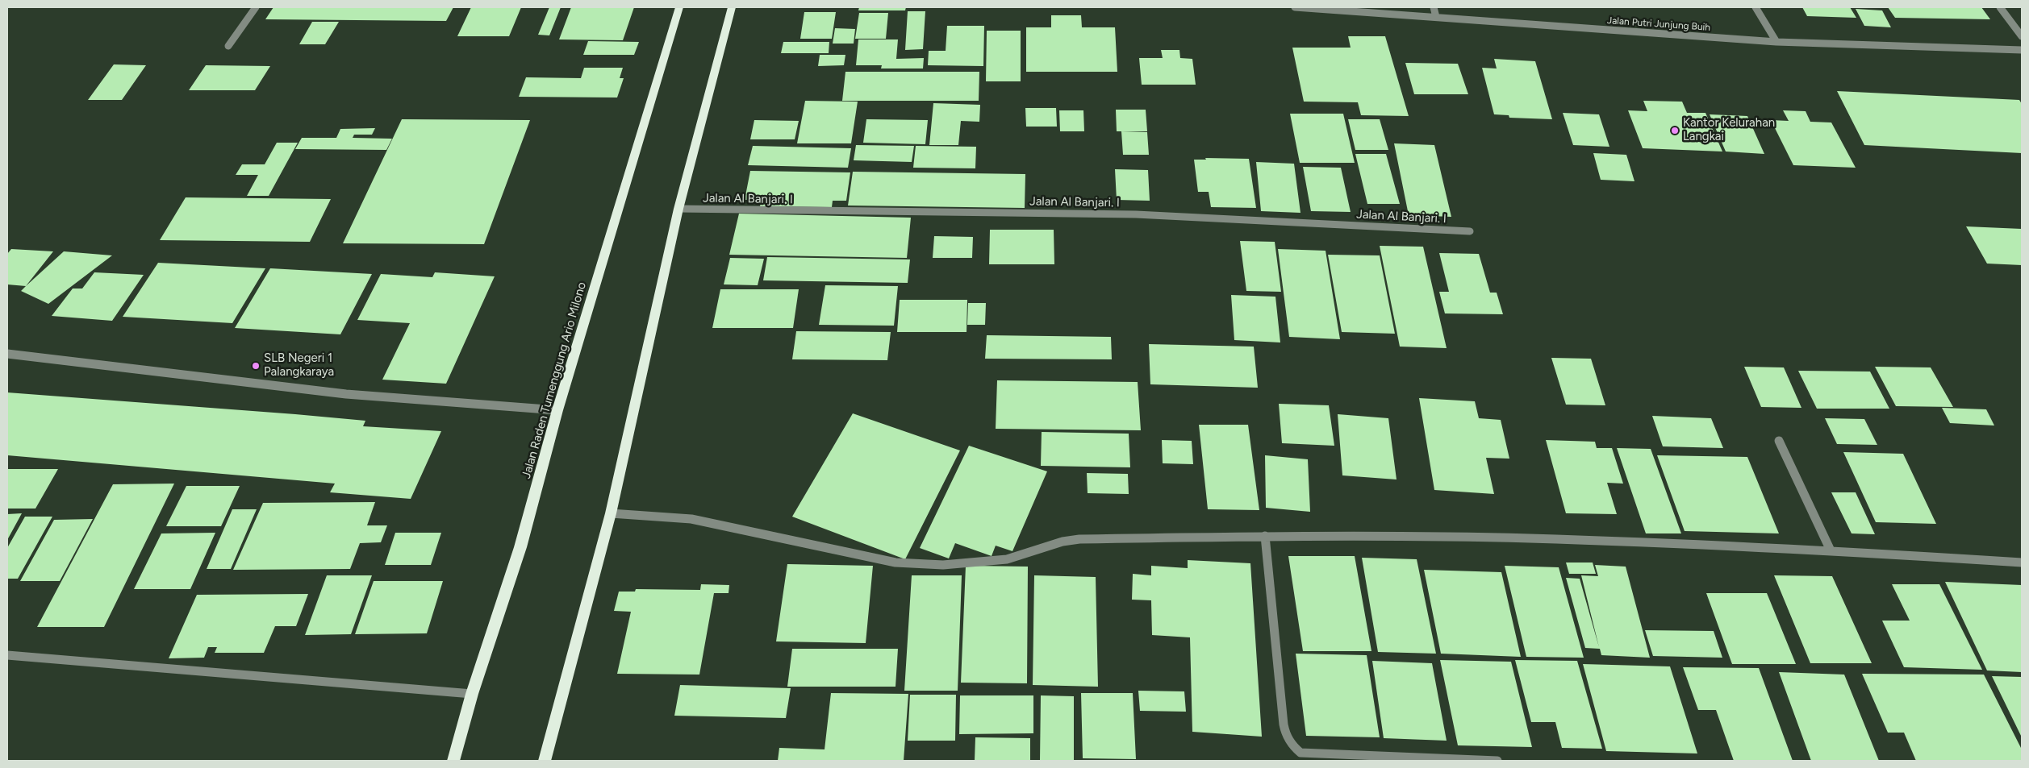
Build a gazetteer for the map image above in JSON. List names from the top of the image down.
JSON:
{
  "streets": {
    "highway": ["Jalan Raden Tumenggung Ario Milono"],
    "street": ["Jalan Putri Junjung Buih", "Jalan Al Banjari. I"]
  },
  "places": ["Kantor Kelurahan Langkai", "SLB Negeri 1 Palangkaraya"]
}
